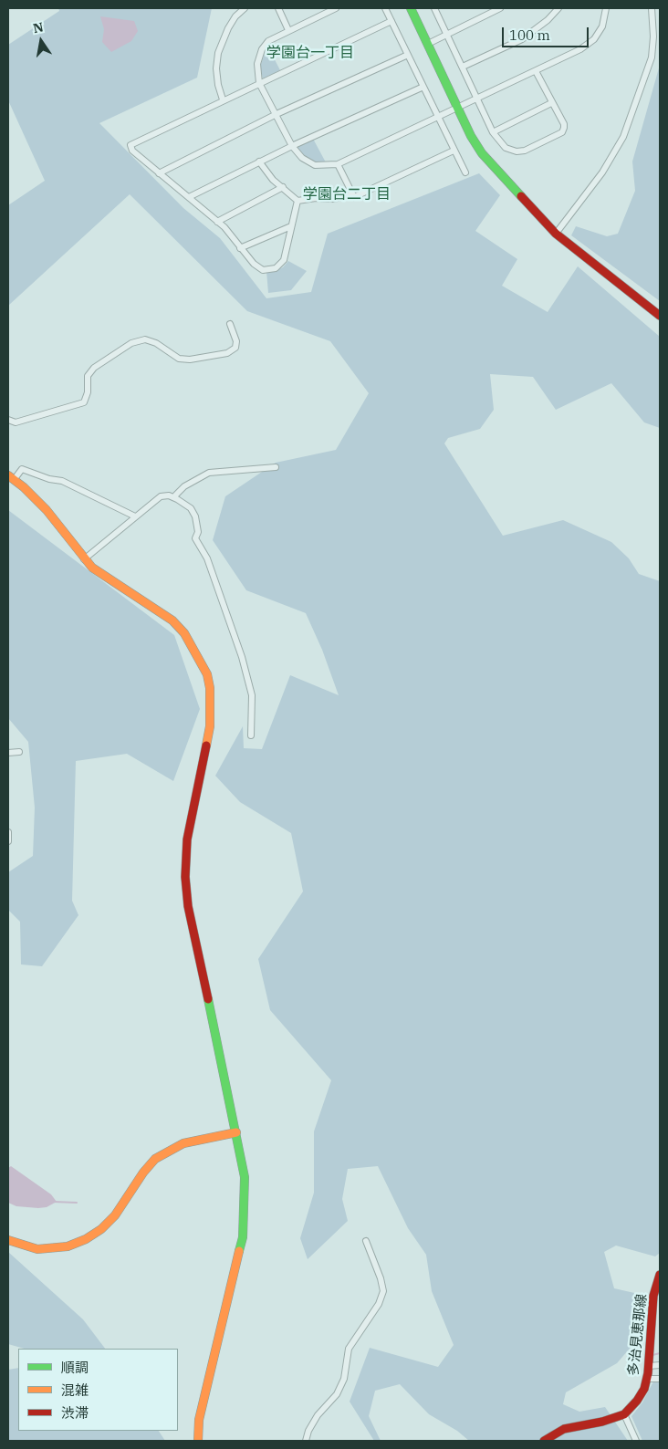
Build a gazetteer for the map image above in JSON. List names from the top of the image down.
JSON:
{
  "streets": {
    "street": ["多治見恵那線"]
  },
  "districts": ["学園台一丁目", "学園台二丁目"],
  "legend": ["順調", "混雑", "渋滞"],
  "scale_bar": "100 m",
  "north": "top"
}
